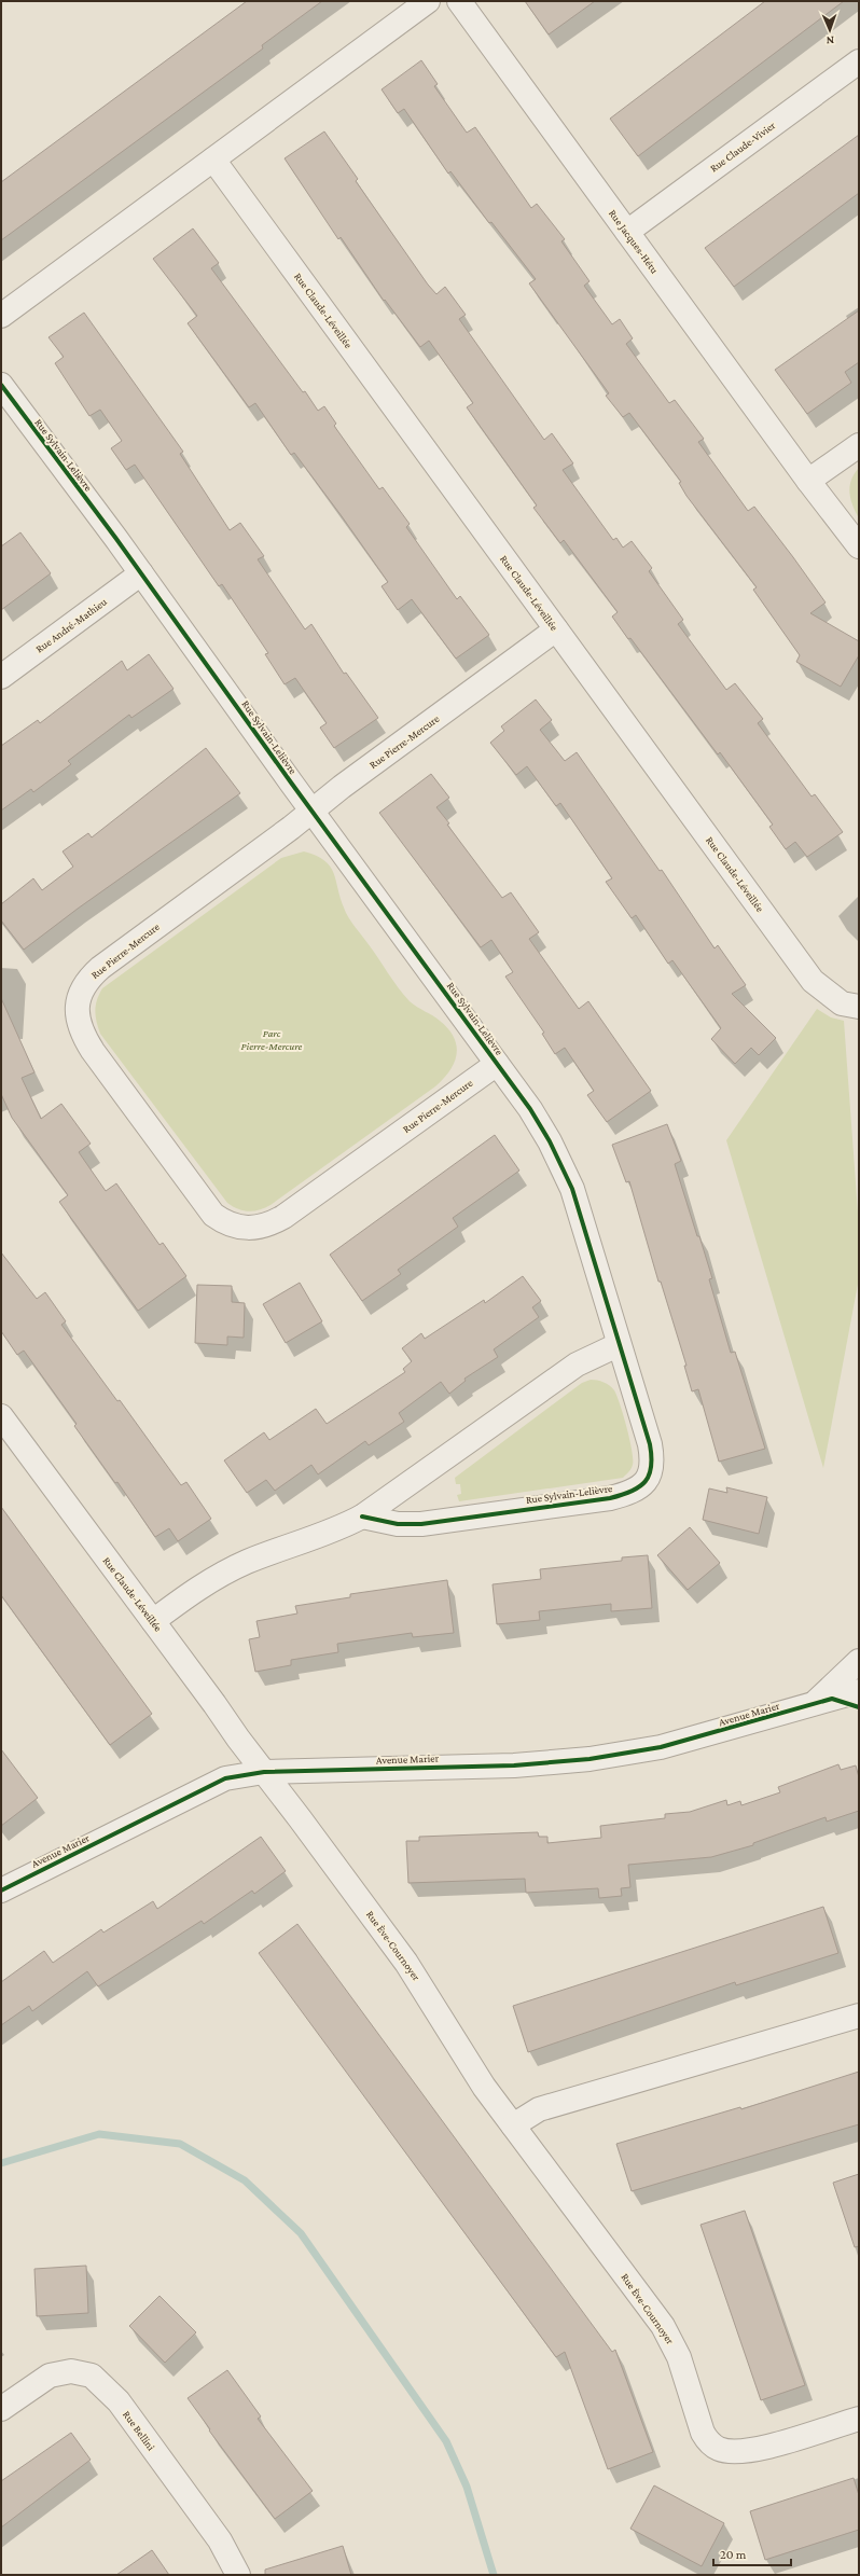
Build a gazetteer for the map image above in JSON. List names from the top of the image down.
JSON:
{
  "streets": {
    "street": [
      "Rue Claude-Vivier",
      "Rue Jacques-Hétu",
      "Rue Claude-Léveillée",
      "Rue Sylvain-Lelièvre",
      "Rue André-Mathieu",
      "Rue Pierre-Mercure",
      "Avenue Marier",
      "Rue Ève-Cournoyer",
      "Rue Bellini"
    ]
  },
  "crossings": [
    ["Rue Claude-Vivier", "Rue Jacques-Hétu"],
    ["Rue Claude-Léveillée", "Rue Pierre-Mercure"],
    ["Rue Claude-Léveillée", "Avenue Marier"],
    ["Rue Claude-Léveillée", "Rue Ève-Cournoyer"],
    ["Rue Sylvain-Lelièvre", "Rue André-Mathieu"],
    ["Rue Sylvain-Lelièvre", "Rue Pierre-Mercure"],
    ["Avenue Marier", "Rue Ève-Cournoyer"]
  ],
  "parks": ["Parc Pierre-Mercure"],
  "scale_bar": "20 m",
  "north": "bottom"
}
